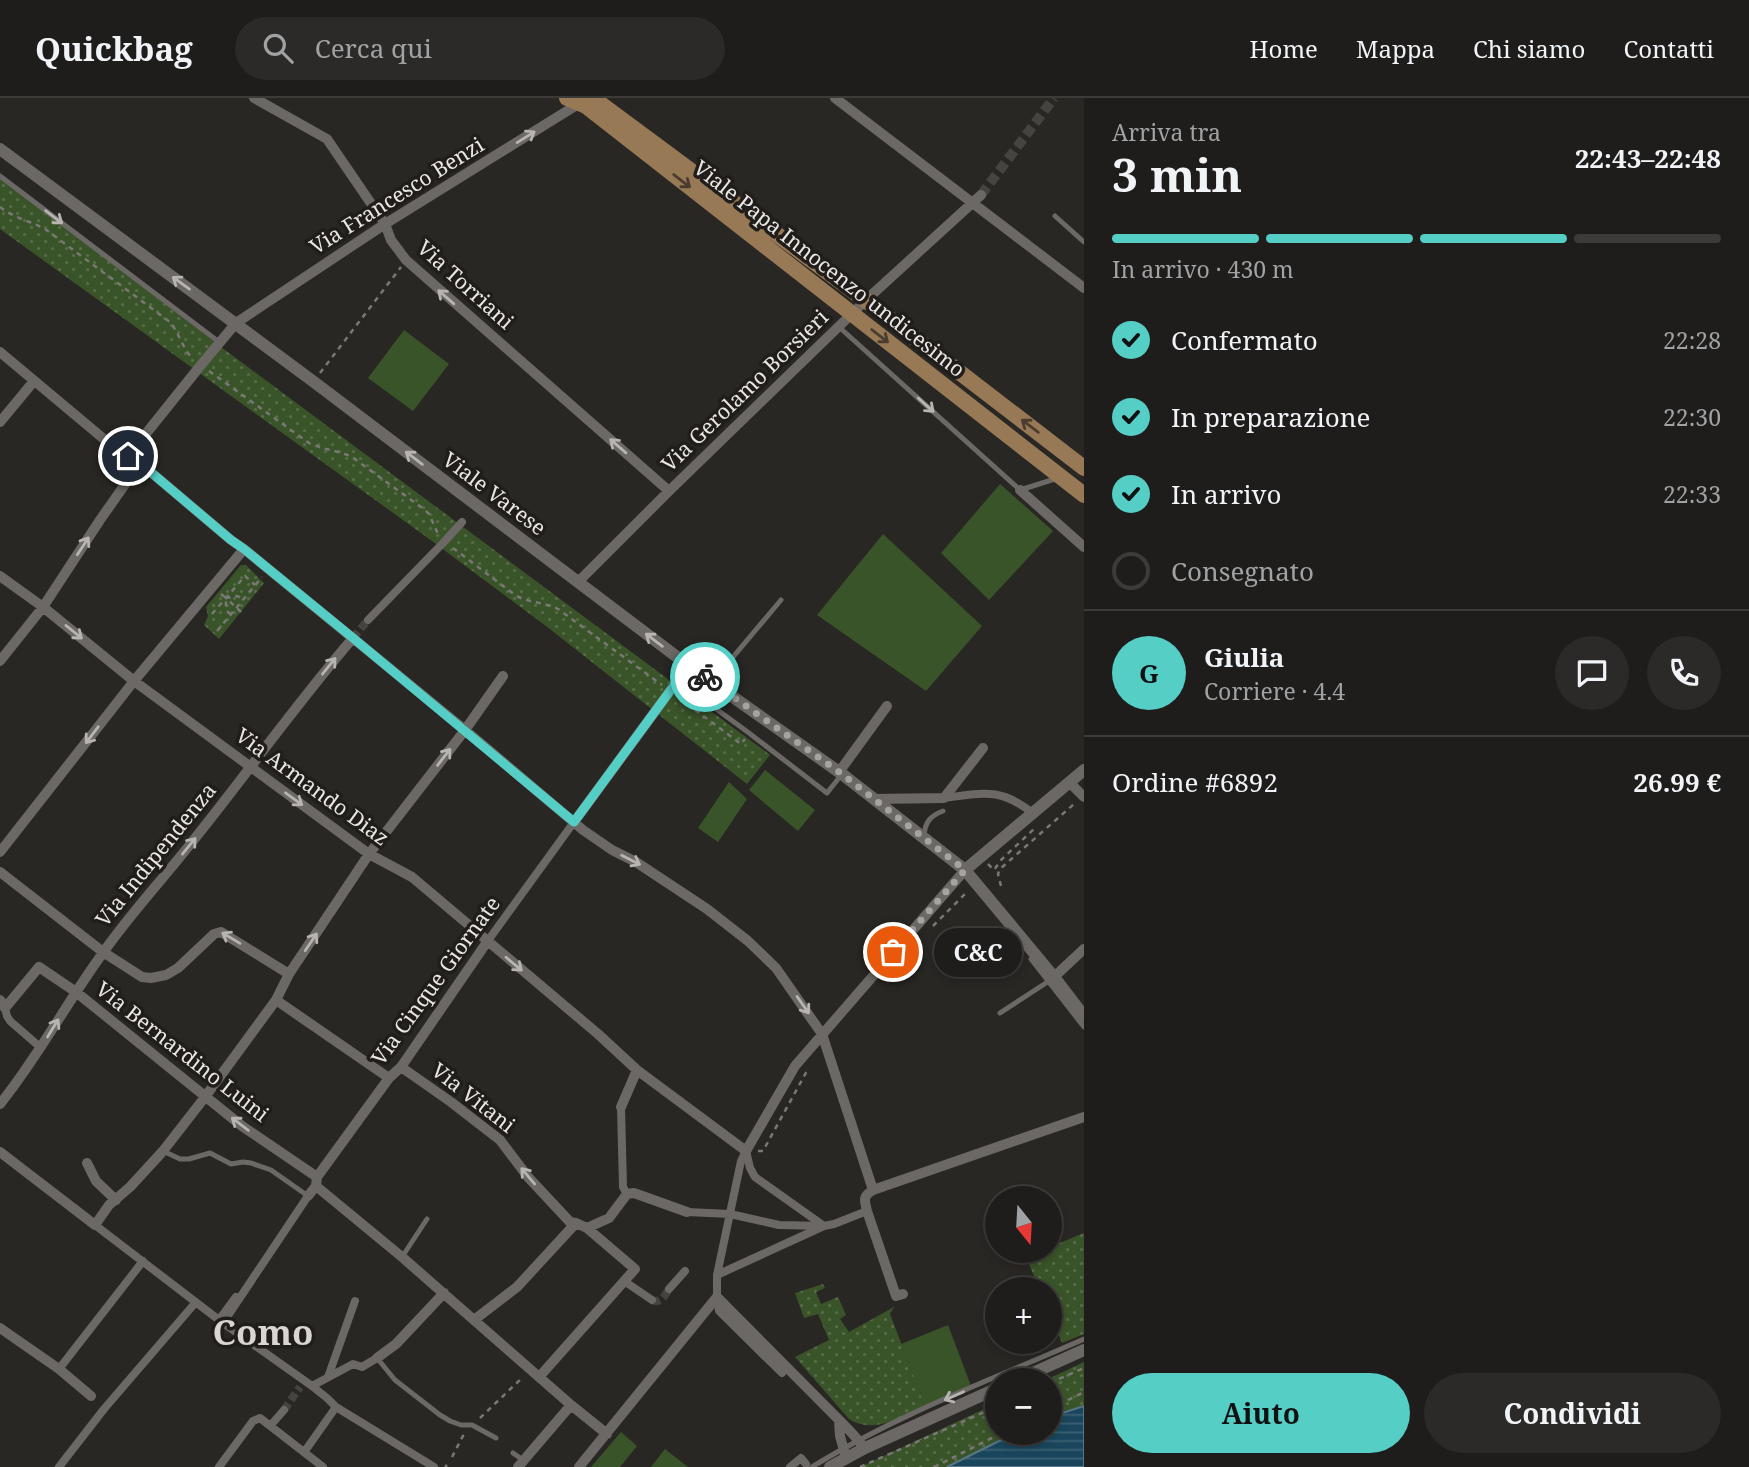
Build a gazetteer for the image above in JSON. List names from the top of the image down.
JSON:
{
  "streets": {
    "main road": ["Viale Papa Innocenzo undicesimo"],
    "street": [
      "Via Francesco Benzi",
      "Via Torriani",
      "Via Gerolamo Borsieri",
      "Viale Varese",
      "Via Armando Diaz",
      "Via Indipendenza",
      "Via Cinque Giornate",
      "Via Bernardino Luini",
      "Via Vitani"
    ]
  },
  "crossings": [
    ["Via Francesco Benzi", "Viale Papa Innocenzo undicesimo"],
    ["Via Francesco Benzi", "Via Torriani"],
    ["Via Francesco Benzi", "Viale Varese"],
    ["Viale Papa Innocenzo undicesimo", "Via Gerolamo Borsieri"],
    ["Via Torriani", "Via Gerolamo Borsieri"],
    ["Via Gerolamo Borsieri", "Viale Varese"],
    ["Viale Varese", "Via Cinque Giornate"],
    ["Via Armando Diaz", "Via Indipendenza"],
    ["Via Armando Diaz", "Via Cinque Giornate"],
    ["Via Indipendenza", "Via Bernardino Luini"],
    ["Via Cinque Giornate", "Via Bernardino Luini"],
    ["Via Cinque Giornate", "Via Vitani"]
  ],
  "one_way": [
    "Via Francesco Benzi",
    "Via Torriani",
    "Viale Varese",
    "Via Armando Diaz",
    "Via Indipendenza",
    "Via Vitani"
  ],
  "districts": ["Como"],
  "places": ["C&C"],
  "north": "bottom",
  "page": {
    "header": "Quickbag",
    "search": "Cerca qui",
    "nav": [
      "Home",
      "Mappa",
      "Chi siamo",
      "Contatti"
    ],
    "heading": ["3 min", "Arriva tra", "22:43–22:48"],
    "panel": [
      "Giulia",
      "Corriere · 4.4",
      "Ordine #6892",
      "26.99 €"
    ],
    "bar": "In arrivo · 430 m",
    "list": [
      ["Confermato", "22:28"],
      ["In preparazione", "22:30"],
      ["In arrivo", "22:33"],
      "Consegnato"
    ],
    "round": "G",
    "bubble": "C&C",
    "map_buttons": ["+", "−"],
    "buttons": ["Aiuto", "Condividi"]
  }
}
